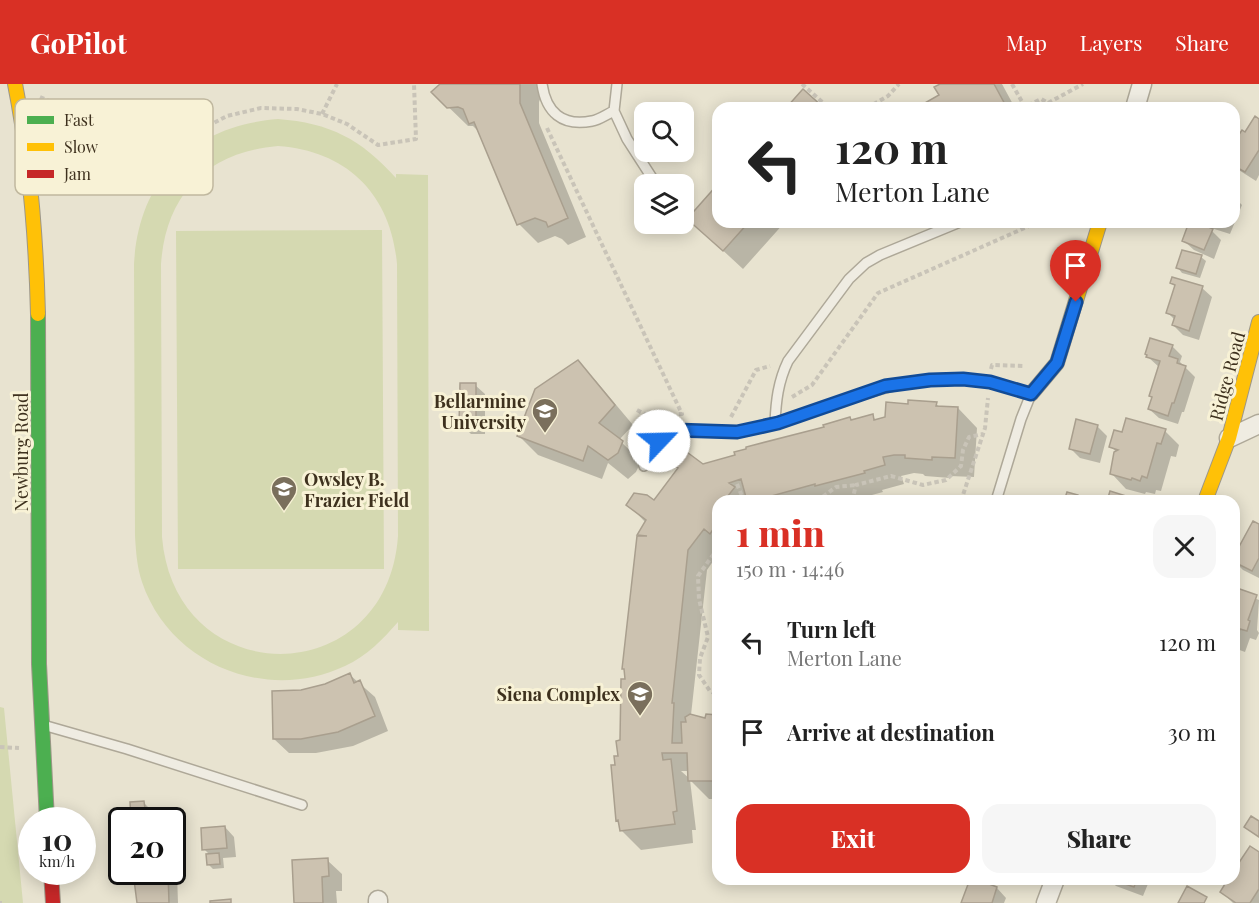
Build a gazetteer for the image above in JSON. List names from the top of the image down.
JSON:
{
  "streets": {
    "main road": ["Ridge Road", "Newburg Road"]
  },
  "places": {
    "school or university": ["Bellarmine University", "Owsley B. Frazier Field", "Siena Complex"]
  },
  "legend": ["Fast", "Slow", "Jam"],
  "page": {
    "header": "GoPilot",
    "nav": ["Map", "Layers", "Share"],
    "turn": ["120 m", "Merton Lane"],
    "heading": ["1 min", "150 m · 14:46"],
    "list": [
      {
        "name": "Turn left",
        "note": "Merton Lane",
        "value": "120 m"
      },
      {
        "name": "Arrive at destination",
        "value": "30 m"
      }
    ],
    "buttons": ["Exit", "Share"],
    "speed": "10 km/h",
    "limit": "20"
  }
}
